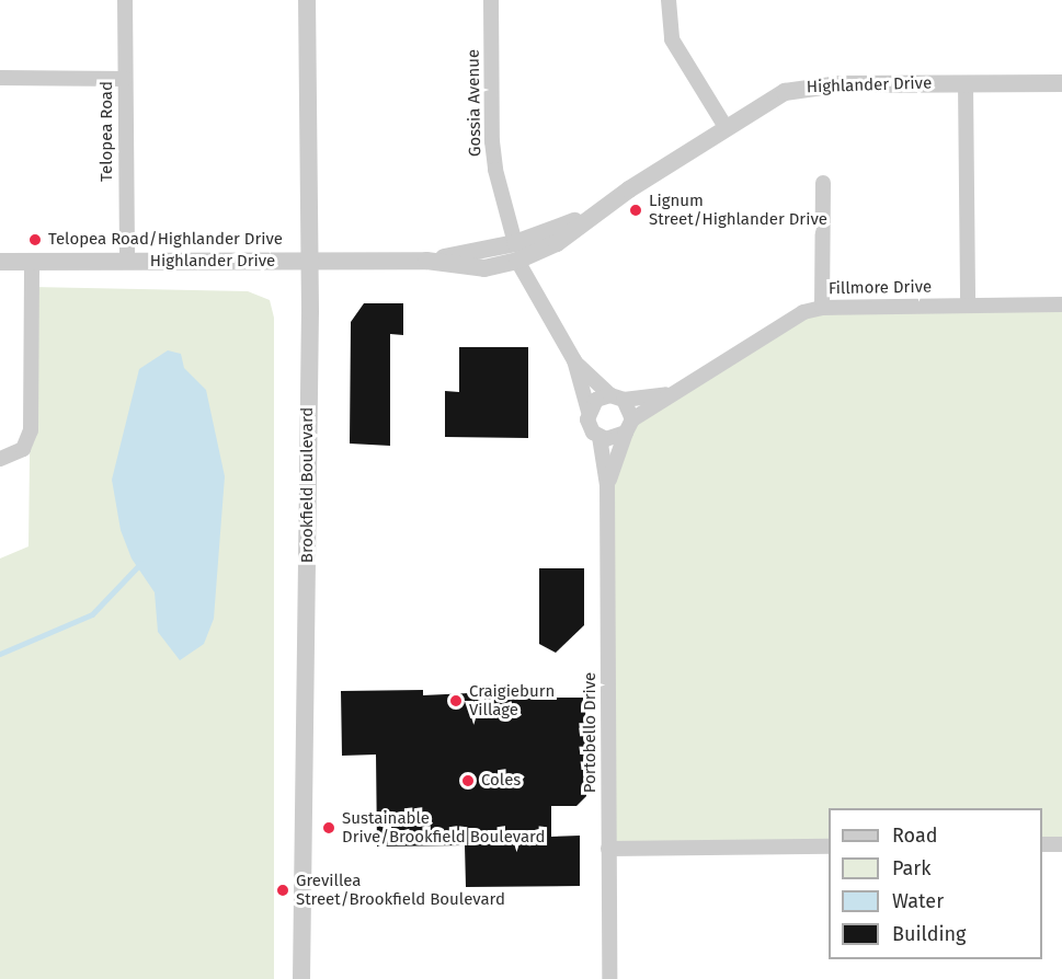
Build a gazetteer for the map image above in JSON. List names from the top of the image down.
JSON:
{
  "streets": {
    "street": [
      "Highlander Drive",
      "Gossia Avenue",
      "Telopea Road",
      "Fillmore Drive",
      "Brookfield Boulevard",
      "Portobello Drive"
    ]
  },
  "crossings": [
    ["Highlander Drive", "Gossia Avenue"],
    ["Highlander Drive", "Telopea Road"],
    ["Highlander Drive", "Brookfield Boulevard"],
    ["Fillmore Drive", "Portobello Drive"]
  ],
  "places": [
    "Lignum Street/Highlander Drive",
    "Telopea Road/Highlander Drive",
    "Craigieburn Village",
    "Coles",
    "Sustainable Drive/Brookfield Boulevard",
    "Grevillea Street/Brookfield Boulevard"
  ],
  "legend": [
    "Road",
    "Park",
    "Water",
    "Building"
  ]
}
